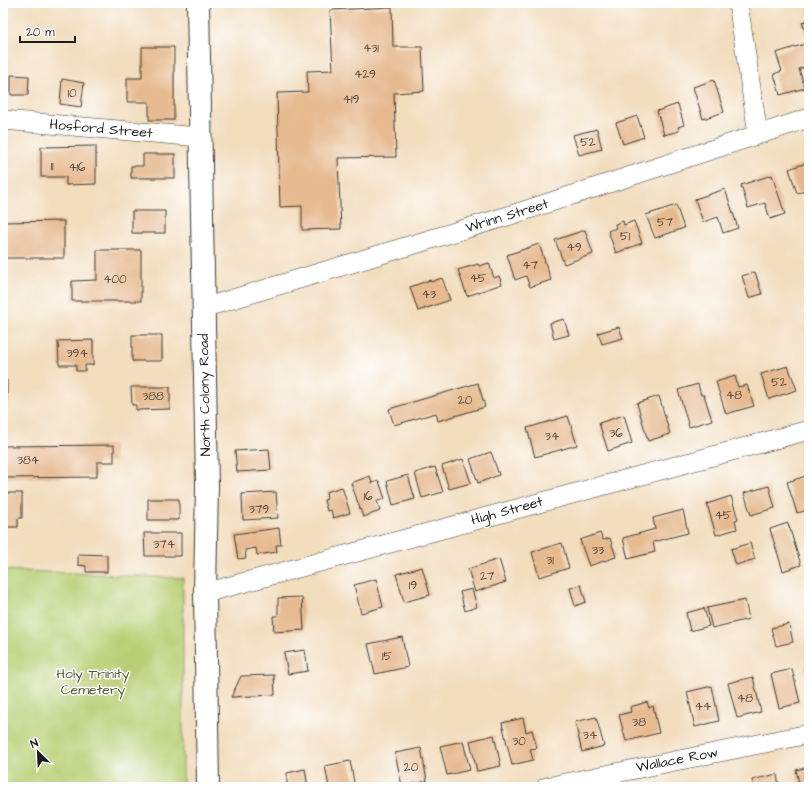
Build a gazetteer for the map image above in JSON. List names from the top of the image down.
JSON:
{
  "streets": {
    "main road": ["North Colony Road"],
    "street": [
      "Hosford Street",
      "Wrinn Street",
      "High Street",
      "Wallace Row"
    ]
  },
  "crossings": [
    ["Hosford Street", "North Colony Road"],
    ["Wrinn Street", "North Colony Road"],
    ["North Colony Road", "High Street"]
  ],
  "parks": ["Holy Trinity Cemetery"],
  "house_numbers": [
    "431",
    "429",
    "10",
    "419",
    "52",
    "11",
    "416",
    "57",
    "51",
    "49",
    "47",
    "45",
    "400",
    "43",
    "394",
    "52",
    "48",
    "388",
    "20",
    "36",
    "34",
    "384",
    "16",
    "379",
    "45",
    "374",
    "33",
    "31",
    "27",
    "19",
    "15",
    "48",
    "44",
    "38",
    "34",
    "30",
    "20"
  ],
  "scale_bar": "20 m",
  "north": "top left"
}
